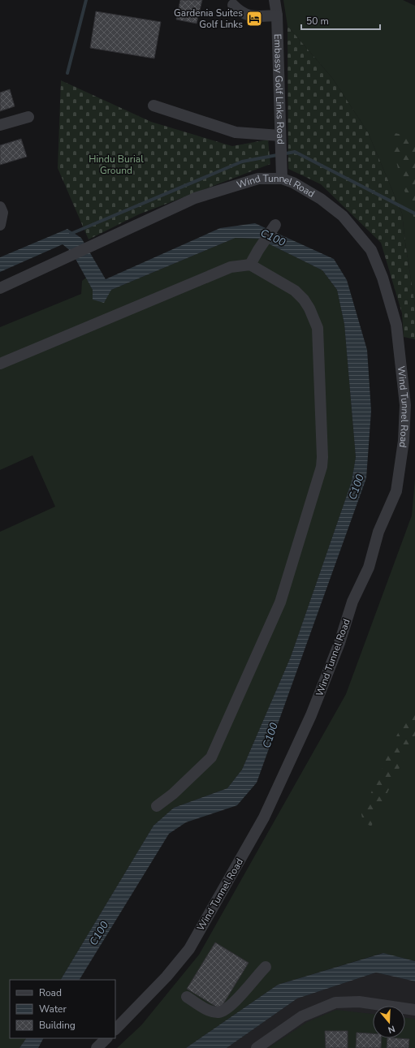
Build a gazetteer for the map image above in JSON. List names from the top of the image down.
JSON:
{
  "streets": {
    "street": ["Embassy Golf Links Road", "Wind Tunnel Road"]
  },
  "crossings": [
    ["Embassy Golf Links Road", "Wind Tunnel Road"]
  ],
  "water": ["C100"],
  "parks": ["Hindu Burial Ground"],
  "places": {
    "hotel": ["Gardenia Suites Golf Links"]
  },
  "legend": ["Road", "Water", "Building"],
  "scale_bar": "50 m",
  "north": "bottom"
}
